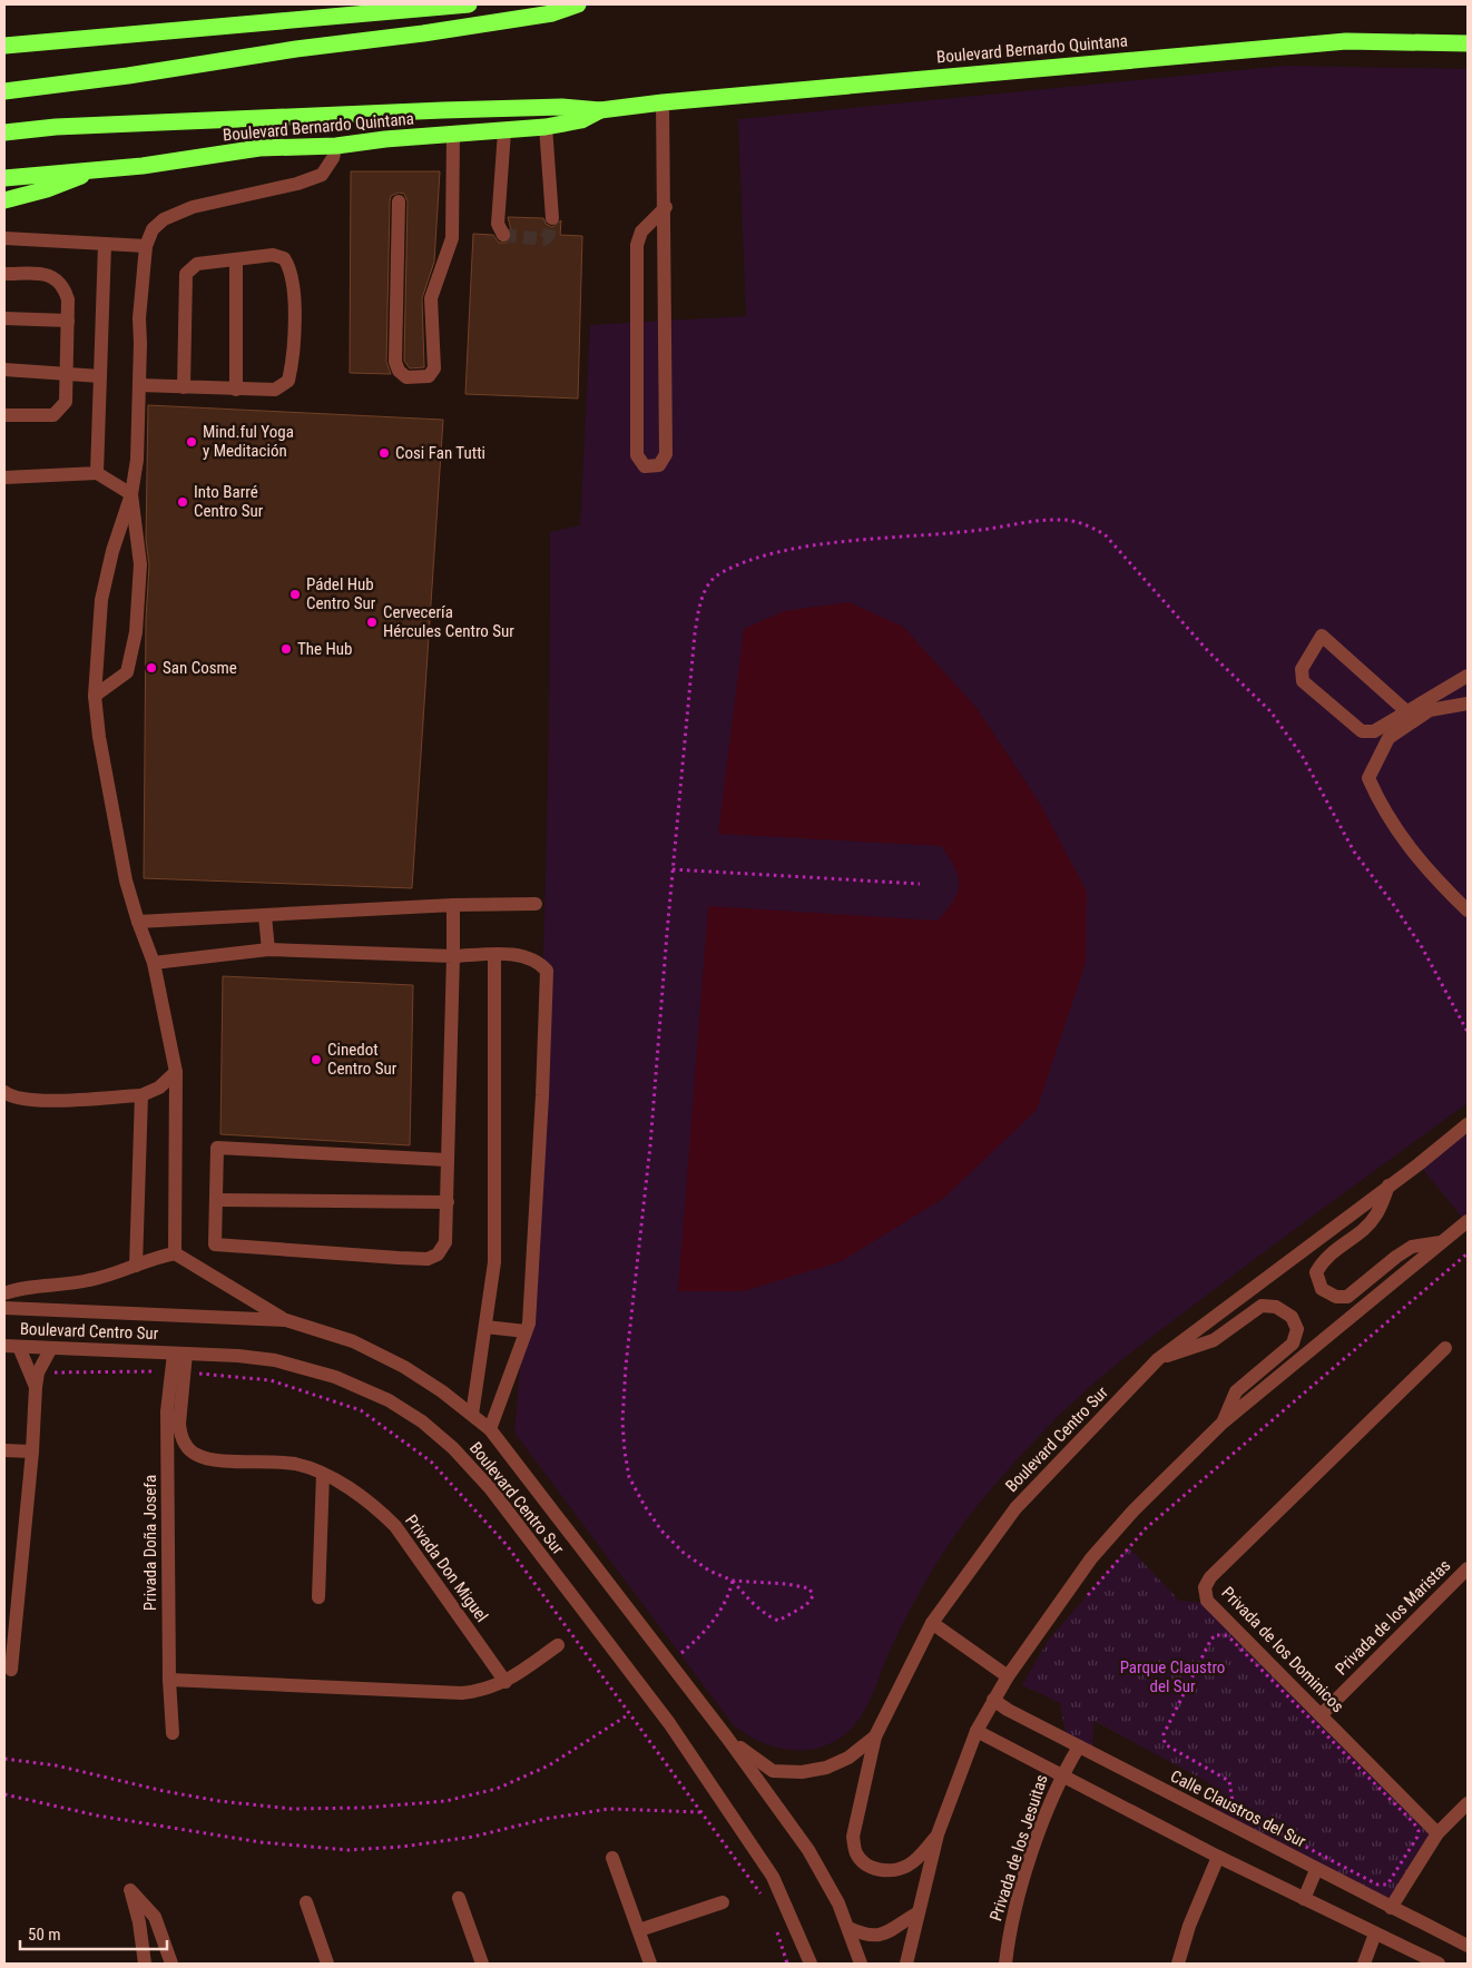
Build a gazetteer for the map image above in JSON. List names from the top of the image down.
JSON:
{
  "streets": {
    "highway": ["Boulevard Bernardo Quintana"],
    "street": [
      "Boulevard Centro Sur",
      "Privada Doña Josefa",
      "Privada Don Miguel",
      "Privada de los Maristas",
      "Privada de los Dominicos",
      "Calle Claustros del Sur",
      "Privada de los Jesuitas"
    ]
  },
  "crossings": [
    ["Boulevard Centro Sur", "Privada Doña Josefa"],
    ["Privada Doña Josefa", "Privada Don Miguel"],
    ["Privada de los Maristas", "Privada de los Dominicos"],
    ["Calle Claustros del Sur", "Privada de los Jesuitas"]
  ],
  "parks": ["Parque Claustro del Sur"],
  "places": [
    "Mind.ful Yoga y Meditación",
    "Cosi Fan Tutti",
    "Into Barré Centro Sur",
    "Pádel Hub Centro Sur",
    "Cervecería Hércules Centro Sur",
    "The Hub",
    "San Cosme",
    "Cinedot Centro Sur"
  ],
  "scale_bar": "50 m"
}
